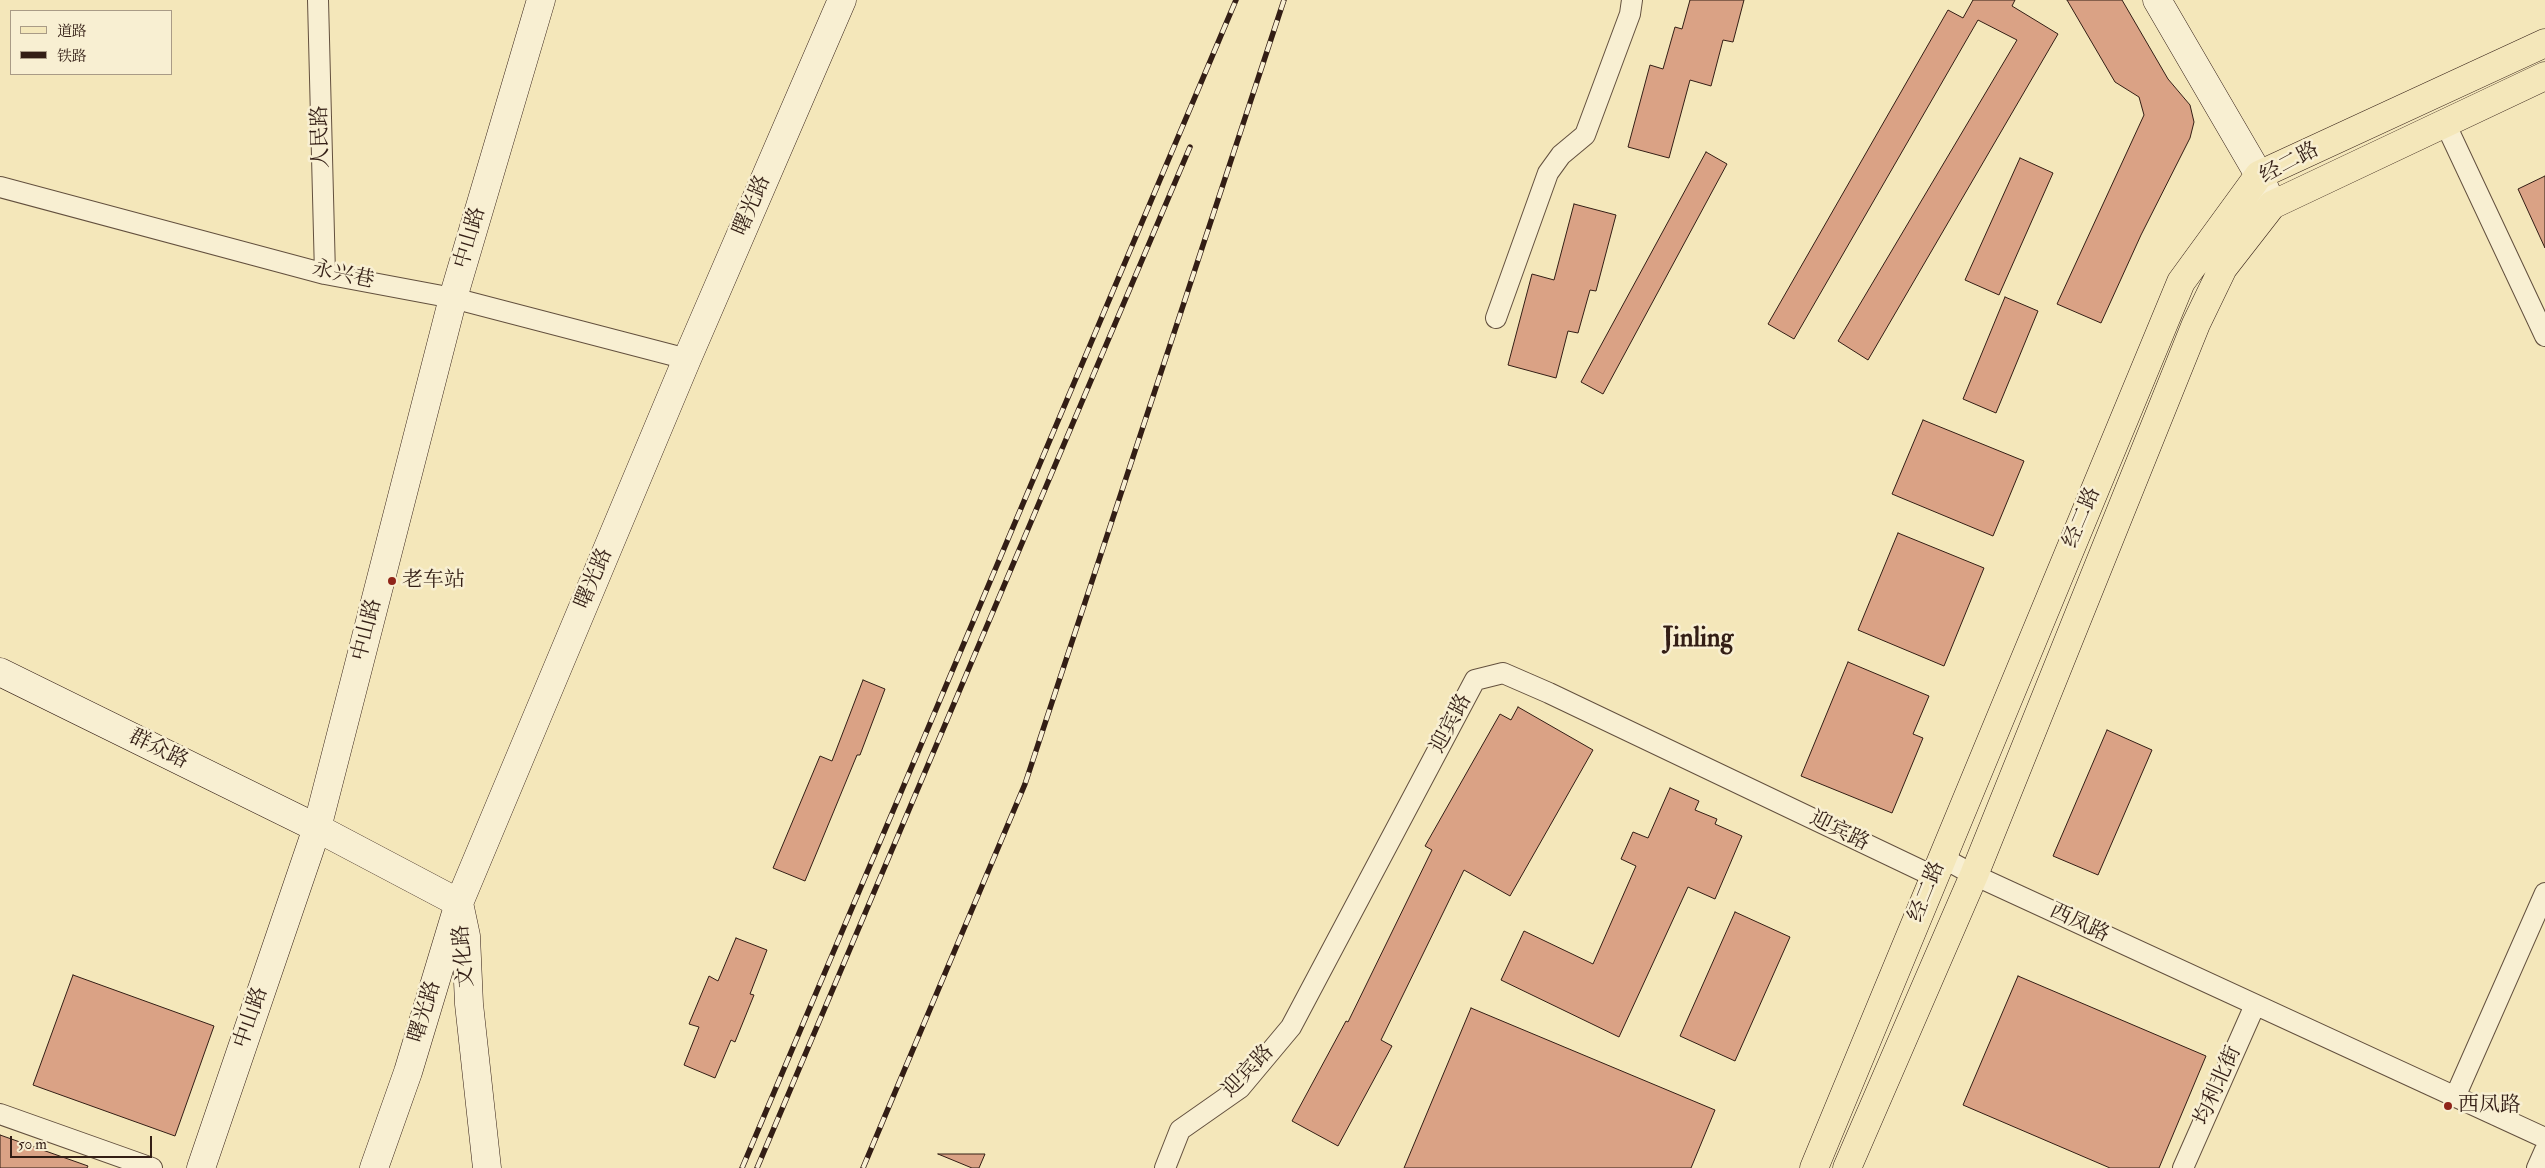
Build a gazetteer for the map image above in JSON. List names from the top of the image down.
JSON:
{
  "streets": {
    "main road": [
      "经二路",
      "曙光路",
      "中山路",
      "群众路",
      "文化路"
    ],
    "street": [
      "人民路",
      "永兴巷",
      "迎宾路",
      "西凤路",
      "均利北街"
    ]
  },
  "crossings": [
    ["人民路", "永兴巷"],
    ["经二路", "迎宾路"],
    ["经二路", "西凤路"],
    ["曙光路", "永兴巷"],
    ["曙光路", "文化路"],
    ["中山路", "永兴巷"],
    ["中山路", "群众路"],
    ["中山路", "文化路"],
    ["迎宾路", "西凤路"],
    ["群众路", "文化路"],
    ["西凤路", "均利北街"]
  ],
  "districts": ["Jinling"],
  "places": ["老车站", "西凤路"],
  "legend": ["道路", "铁路"],
  "scale_bar": "50 m"
}
